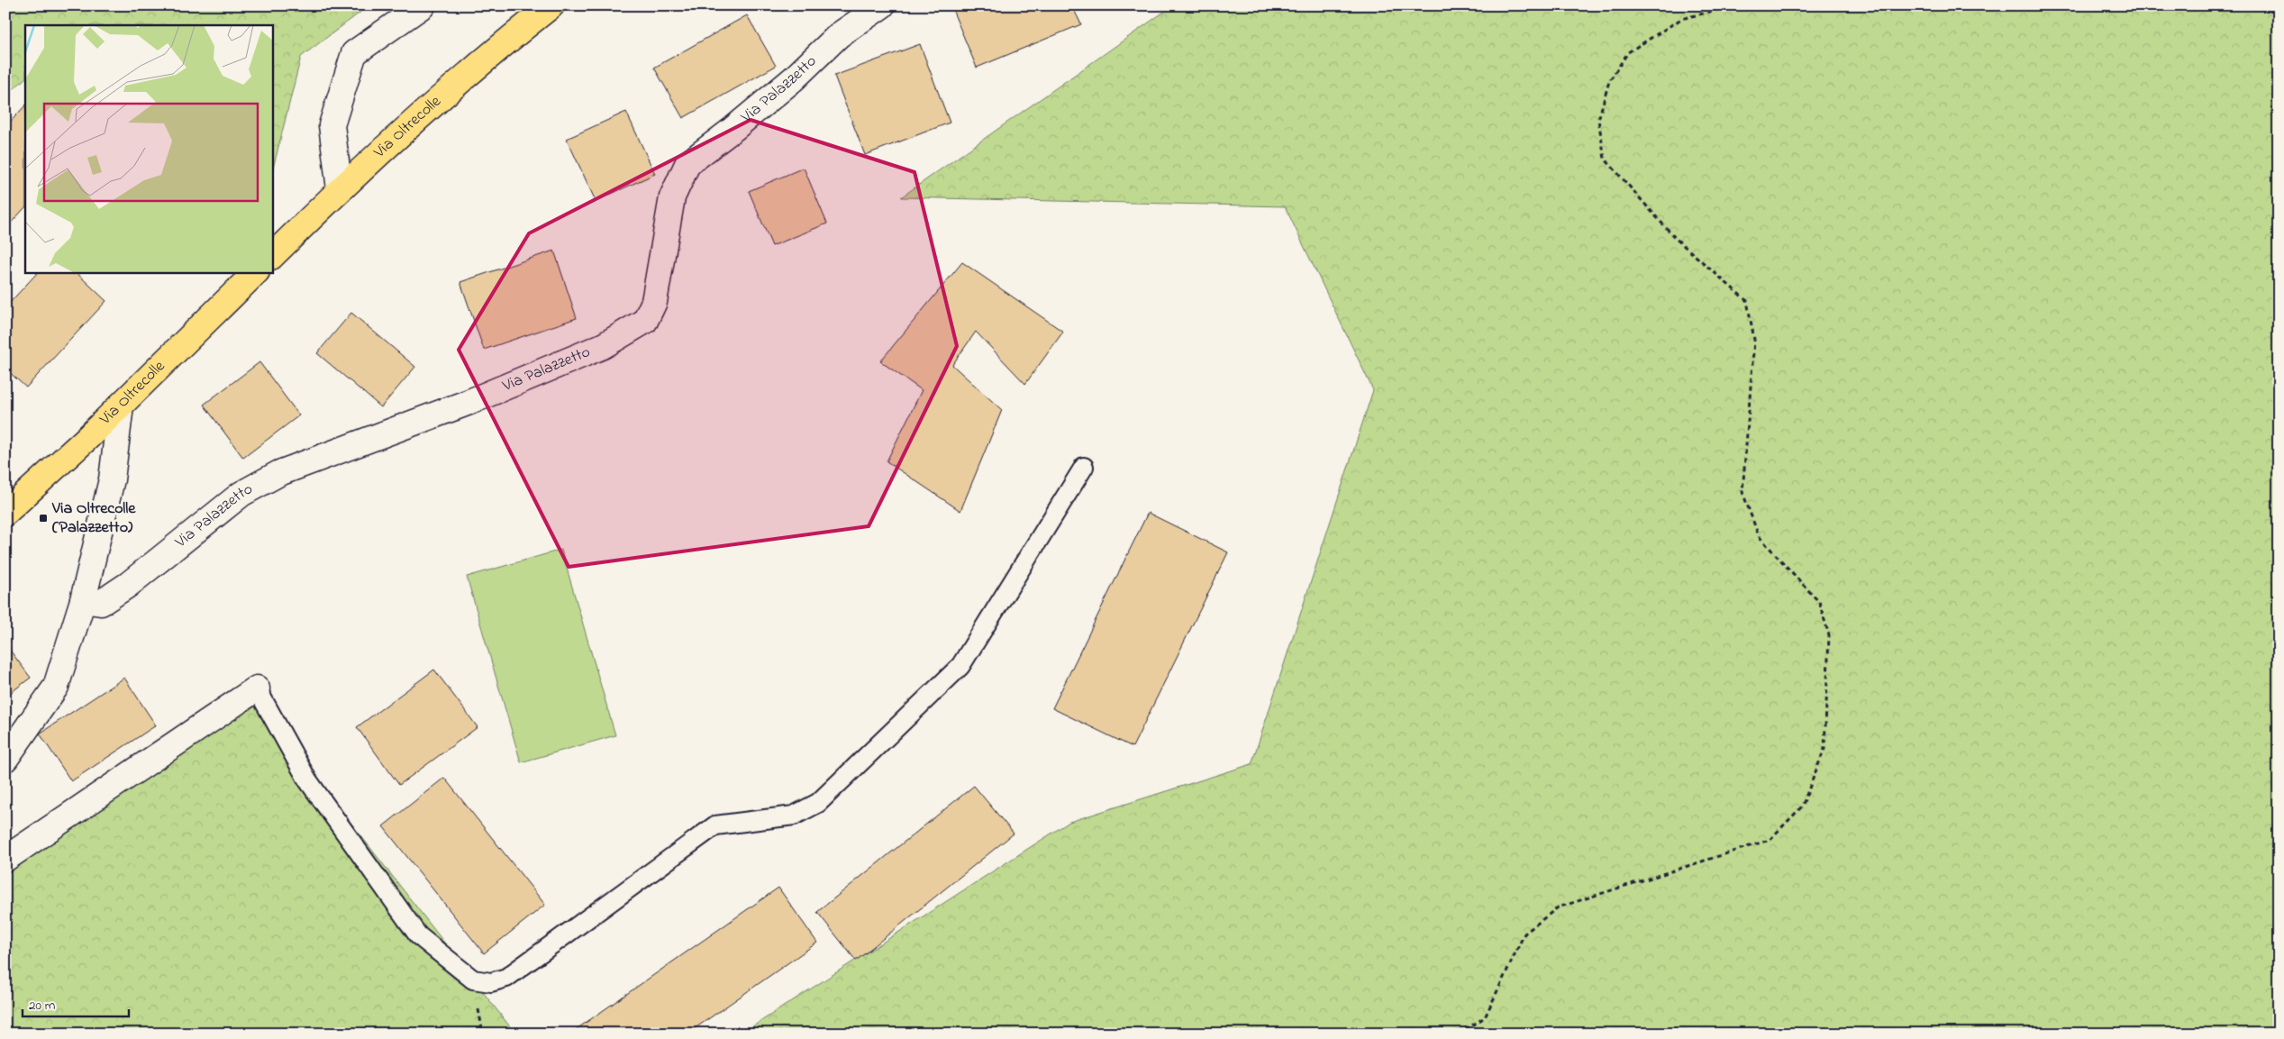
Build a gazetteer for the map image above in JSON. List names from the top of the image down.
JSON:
{
  "streets": {
    "main road": ["Via Oltrecolle"],
    "street": ["Via Palazzetto"]
  },
  "places": {
    "transit": ["Via Oltrecolle (Palazzetto)"]
  },
  "scale_bar": "20 m"
}
